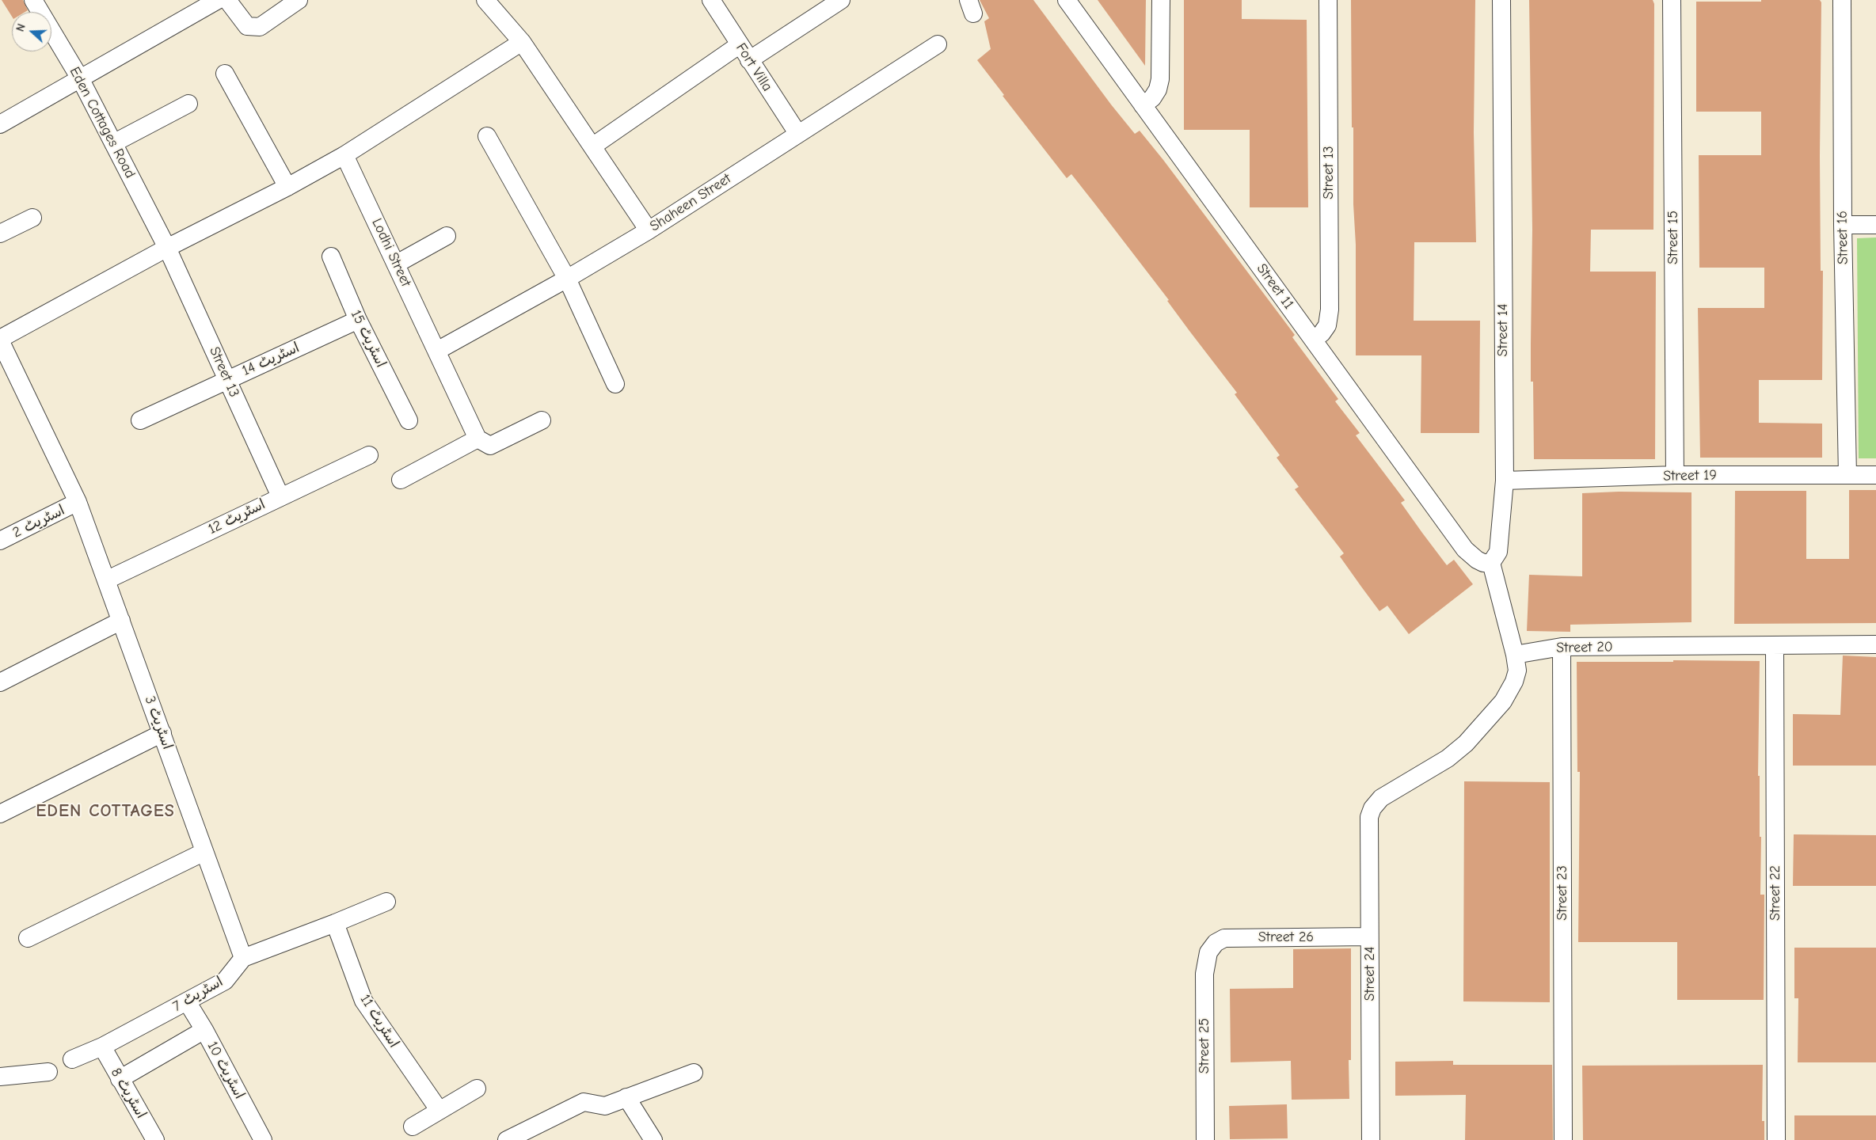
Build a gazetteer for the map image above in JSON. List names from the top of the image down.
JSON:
{
  "streets": {
    "street": [
      "Fort Villa",
      "Eden Cottages Road",
      "Street 13",
      "Shaheen Street",
      "Street 15",
      "Street 16",
      "Lodhi Street",
      "Street 11",
      "Street 14",
      "اسٹریٹ 15",
      "اسٹریٹ 14",
      "Street 19",
      "اسٹریٹ 12",
      "اسٹریٹ 2",
      "Street 20",
      "اسٹریٹ 3",
      "Street 23",
      "Street 22",
      "Street 26",
      "Street 24",
      "اسٹریٹ 7",
      "اسٹریٹ 11",
      "Street 25",
      "اسٹریٹ 10",
      "اسٹریٹ 8"
    ]
  },
  "crossings": [
    ["Fort Villa", "Shaheen Street"],
    ["Eden Cottages Road", "Street 13"],
    ["Street 13", "Street 11"],
    ["Street 13", "اسٹریٹ 14"],
    ["Street 13", "اسٹریٹ 12"],
    ["Shaheen Street", "Lodhi Street"],
    ["Street 15", "Street 19"],
    ["Street 16", "Street 19"],
    ["Street 11", "Street 14"],
    ["Street 14", "Street 19"],
    ["اسٹریٹ 15", "اسٹریٹ 14"],
    ["اسٹریٹ 12", "اسٹریٹ 3"],
    ["اسٹریٹ 2", "اسٹریٹ 3"],
    ["Street 20", "Street 23"],
    ["Street 20", "Street 22"],
    ["Street 20", "Street 24"],
    ["اسٹریٹ 3", "اسٹریٹ 7"],
    ["Street 26", "Street 24"],
    ["Street 26", "Street 25"],
    ["اسٹریٹ 7", "اسٹریٹ 11"],
    ["اسٹریٹ 7", "اسٹریٹ 10"],
    ["اسٹریٹ 7", "اسٹریٹ 8"]
  ],
  "districts": ["EDEN COTTAGES"],
  "north": "left"
}
